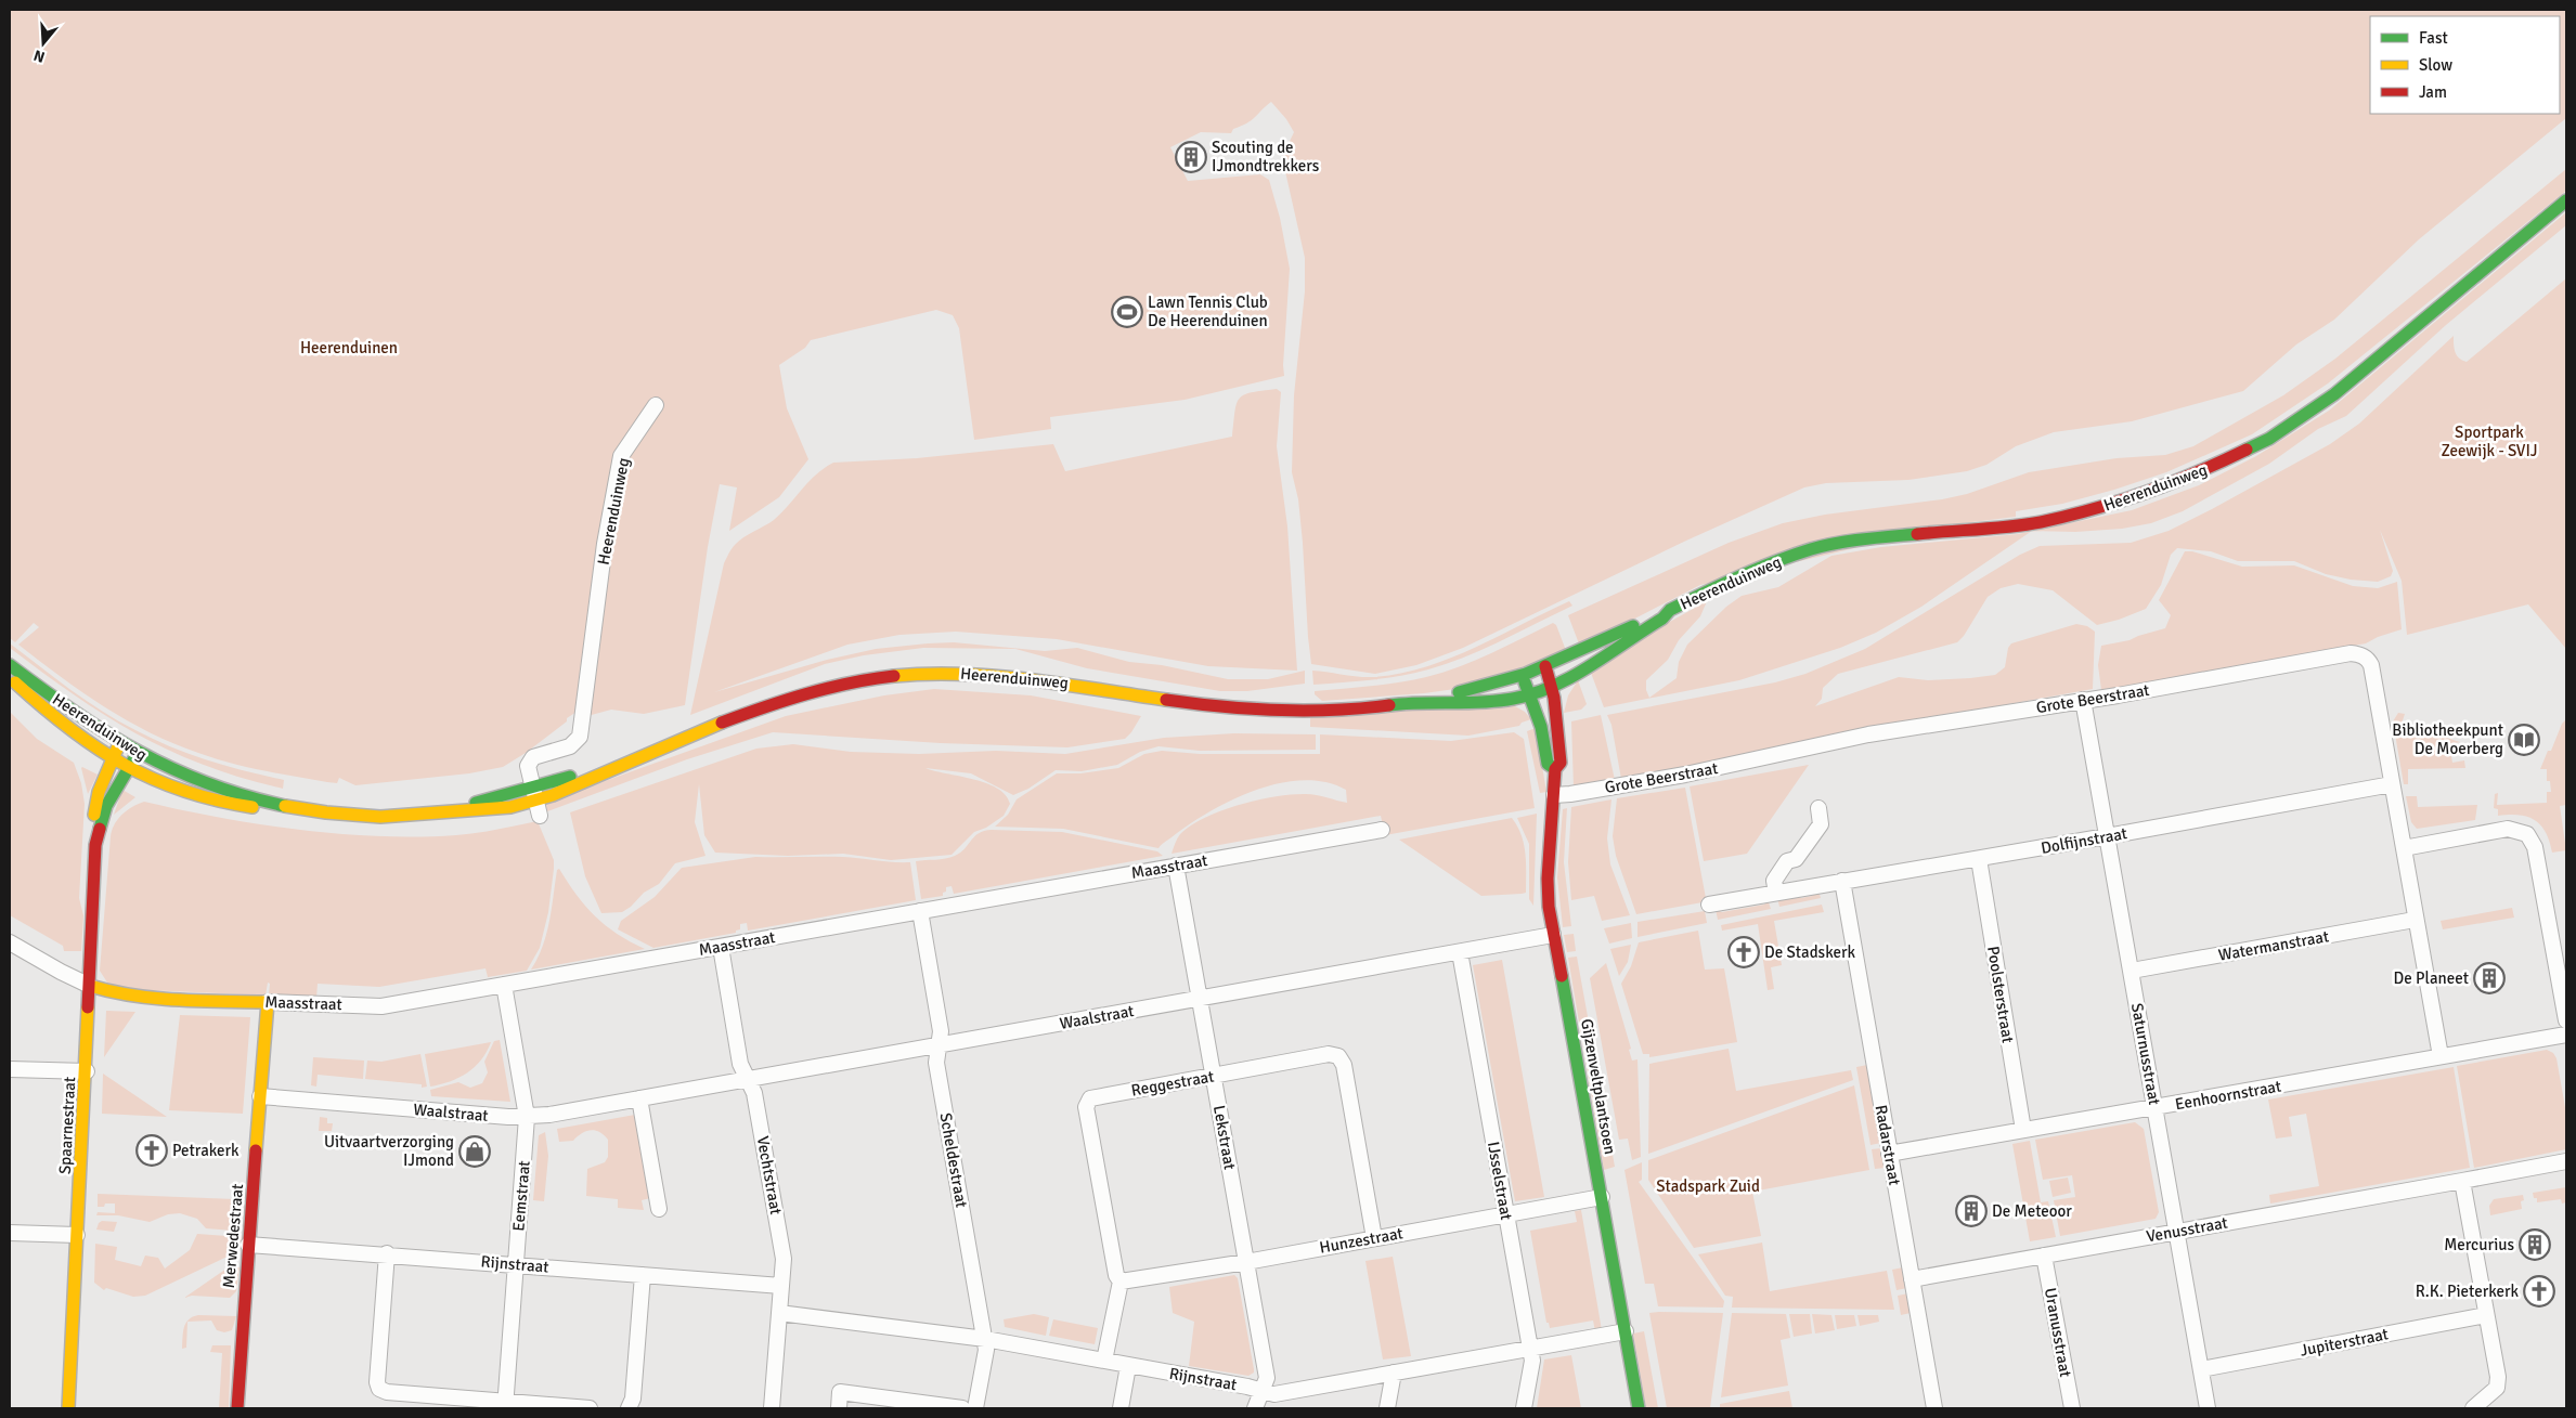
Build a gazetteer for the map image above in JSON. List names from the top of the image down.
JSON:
{
  "streets": {
    "main road": [
      "Heerenduinweg",
      "Maasstraat",
      "Gijzenveltplantsoen",
      "Spaarnestraat",
      "Merwedestraat"
    ],
    "street": [
      "Grote Beerstraat",
      "Dolfijnstraat",
      "Watermanstraat",
      "Poolsterstraat",
      "Waalstraat",
      "Saturnusstraat",
      "Reggestraat",
      "Eenhoornstraat",
      "Lekstraat",
      "Radarstraat",
      "Scheldestraat",
      "Vechtstraat",
      "IJsselstraat",
      "Eemstraat",
      "Venusstraat",
      "Hunzestraat",
      "Rijnstraat",
      "Uranusstraat",
      "Jupiterstraat"
    ]
  },
  "crossings": [
    ["Heerenduinweg", "Gijzenveltplantsoen"],
    ["Heerenduinweg", "Spaarnestraat"],
    ["Grote Beerstraat", "Dolfijnstraat"],
    ["Grote Beerstraat", "Watermanstraat"],
    ["Grote Beerstraat", "Saturnusstraat"],
    ["Grote Beerstraat", "Gijzenveltplantsoen"],
    ["Grote Beerstraat", "Eenhoornstraat"],
    ["Dolfijnstraat", "Poolsterstraat"],
    ["Dolfijnstraat", "Saturnusstraat"],
    ["Dolfijnstraat", "Radarstraat"],
    ["Maasstraat", "Spaarnestraat"],
    ["Maasstraat", "Lekstraat"],
    ["Maasstraat", "Scheldestraat"],
    ["Maasstraat", "Vechtstraat"],
    ["Maasstraat", "Eemstraat"],
    ["Maasstraat", "Merwedestraat"],
    ["Watermanstraat", "Saturnusstraat"],
    ["Poolsterstraat", "Eenhoornstraat"],
    ["Waalstraat", "Gijzenveltplantsoen"],
    ["Waalstraat", "Lekstraat"],
    ["Waalstraat", "Scheldestraat"],
    ["Waalstraat", "Vechtstraat"],
    ["Waalstraat", "IJsselstraat"],
    ["Waalstraat", "Eemstraat"],
    ["Waalstraat", "Merwedestraat"],
    ["Saturnusstraat", "Eenhoornstraat"],
    ["Saturnusstraat", "Venusstraat"],
    ["Saturnusstraat", "Jupiterstraat"],
    ["Reggestraat", "Lekstraat"],
    ["Reggestraat", "Hunzestraat"],
    ["Reggestraat", "Rijnstraat"],
    ["Gijzenveltplantsoen", "Hunzestraat"],
    ["Gijzenveltplantsoen", "Rijnstraat"],
    ["Eenhoornstraat", "Radarstraat"],
    ["Lekstraat", "Hunzestraat"],
    ["Lekstraat", "Rijnstraat"],
    ["Radarstraat", "Venusstraat"],
    ["Scheldestraat", "Rijnstraat"],
    ["Vechtstraat", "Rijnstraat"],
    ["IJsselstraat", "Hunzestraat"],
    ["IJsselstraat", "Rijnstraat"],
    ["Eemstraat", "Rijnstraat"],
    ["Venusstraat", "Uranusstraat"],
    ["Merwedestraat", "Rijnstraat"]
  ],
  "parks": ["Heerenduinen", "Sportpark Zeewijk - SVIJ", "Stadspark Zuid"],
  "places": {
    "building": [
      "Scouting de IJmondtrekkers",
      "De Planeet",
      "De Meteoor",
      "Mercurius"
    ],
    "sports": ["Lawn Tennis Club De Heerenduinen"],
    "library": ["Bibliotheekpunt De Moerberg"],
    "church": ["De Stadskerk", "Petrakerk", "R.K. Pieterkerk"],
    "shop": ["Uitvaartverzorging IJmond"]
  },
  "legend": ["Fast", "Slow", "Jam"],
  "north": "bottom"
}
